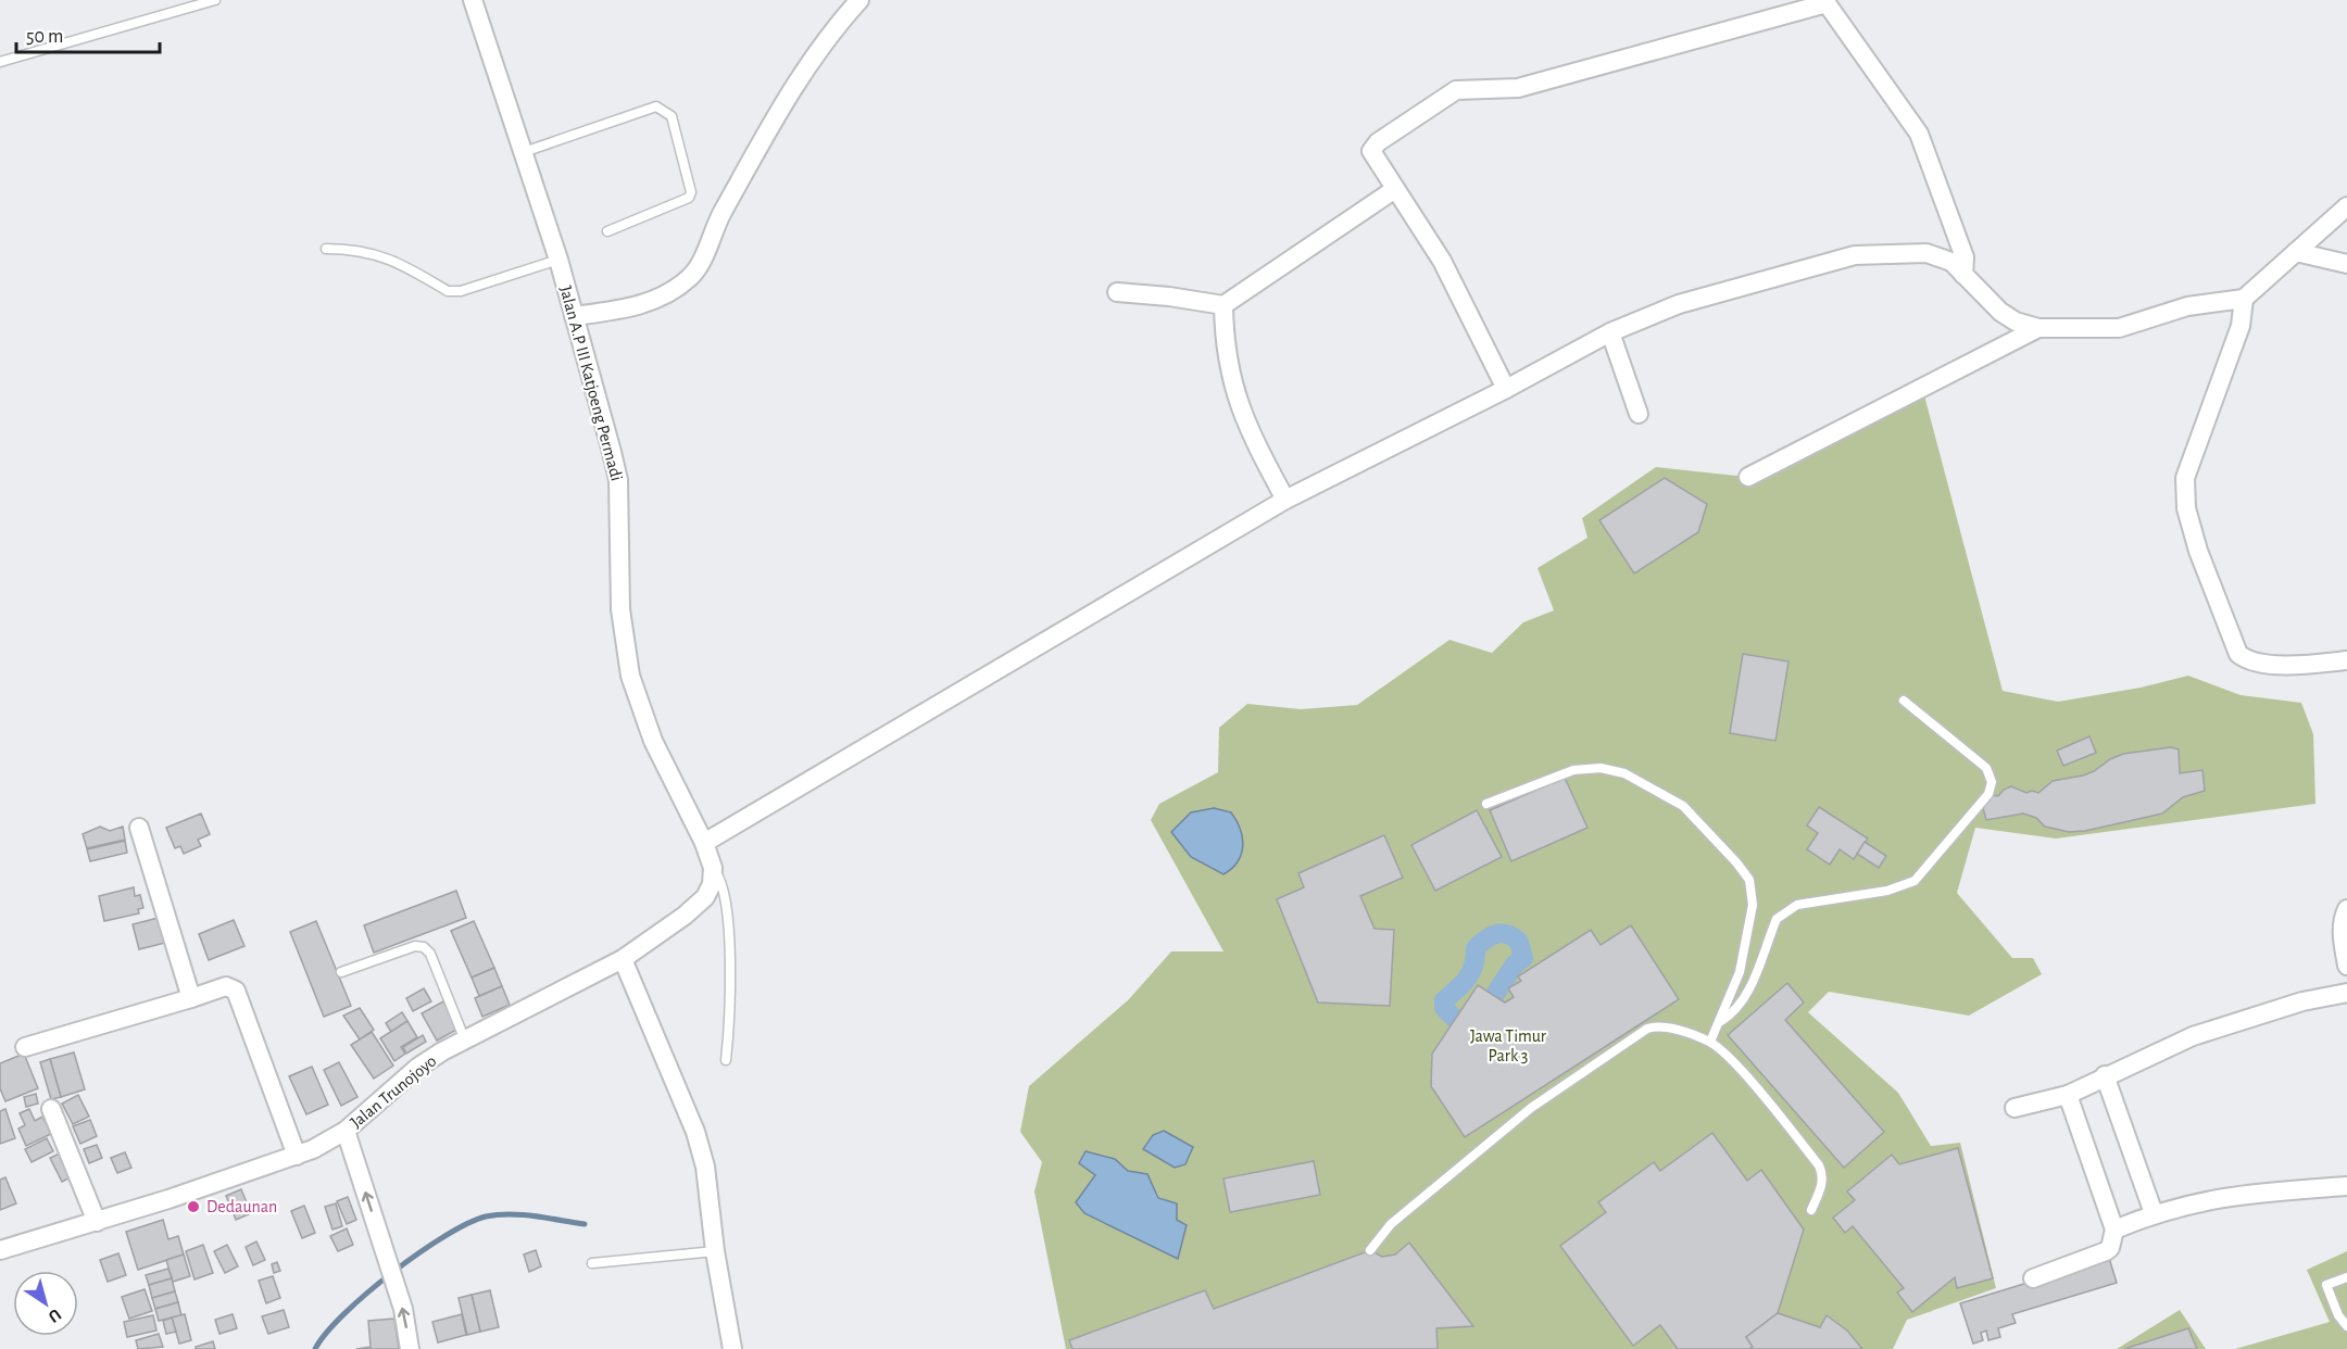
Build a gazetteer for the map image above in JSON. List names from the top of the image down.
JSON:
{
  "streets": {
    "street": ["Jalan A.P III Katjoeng Permadi", "Jalan Trunojoyo"]
  },
  "parks": ["Jawa Timur Park 3"],
  "places": ["Dedaunan"],
  "scale_bar": "50 m",
  "north": "bottom right"
}
